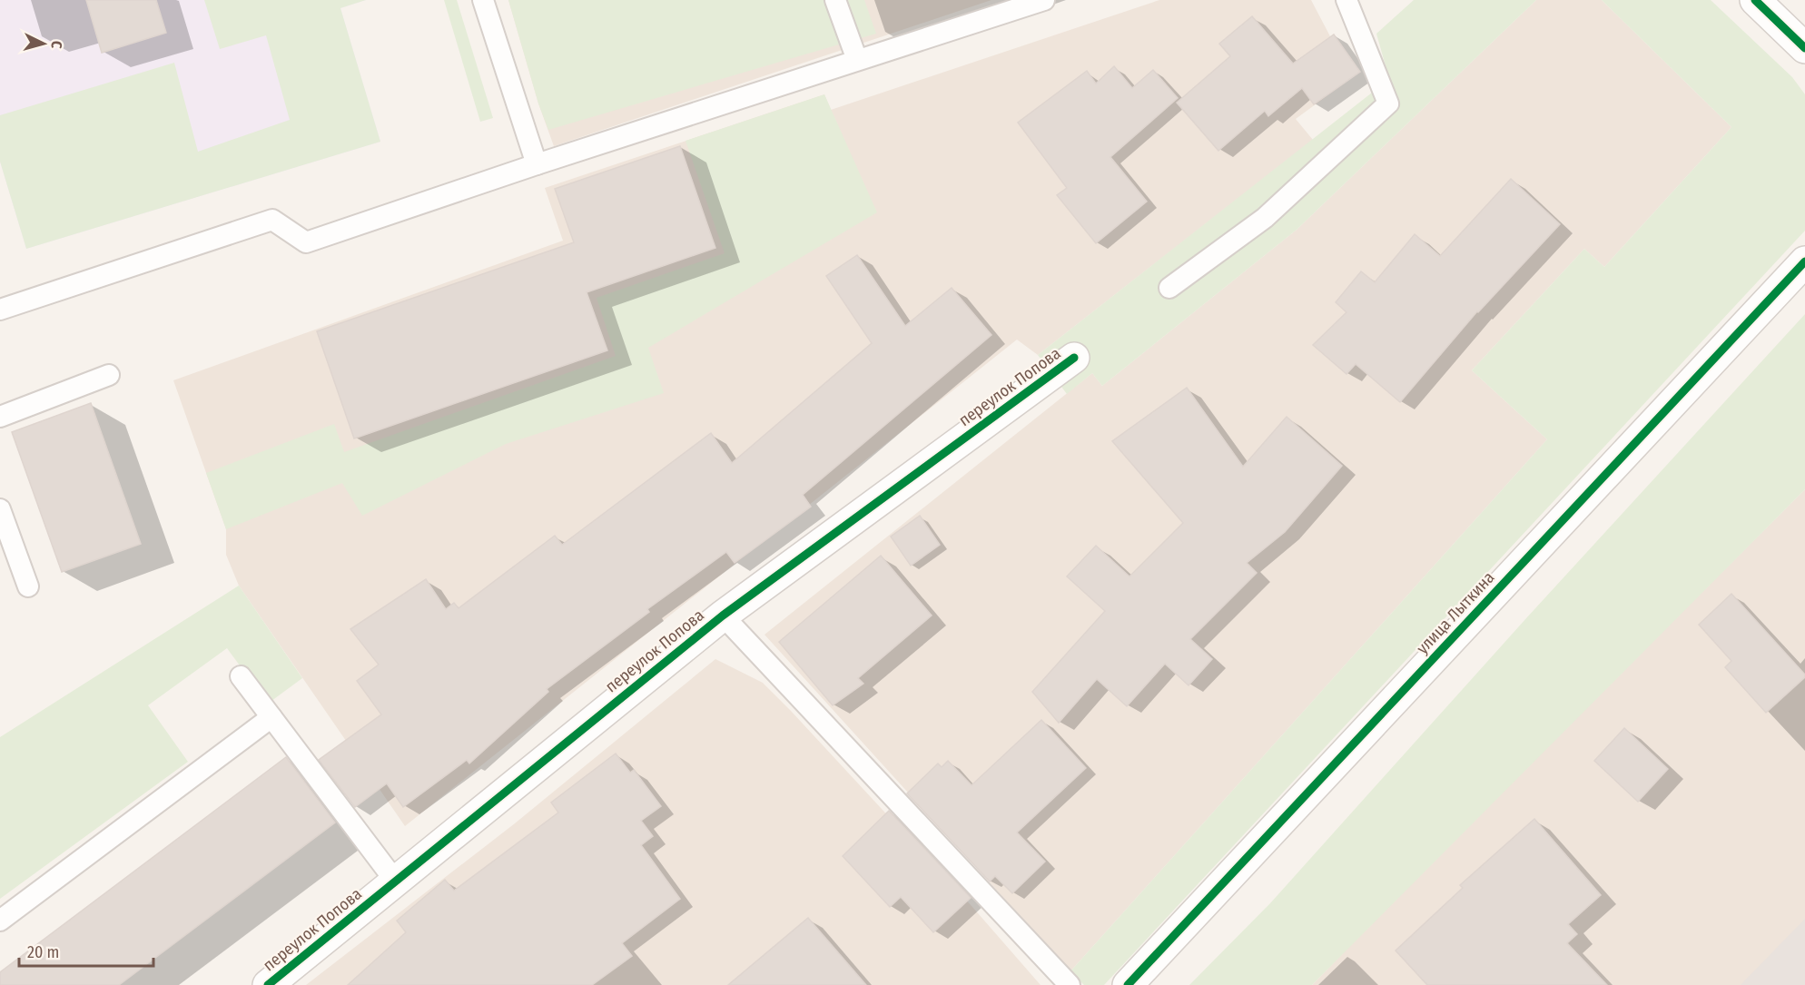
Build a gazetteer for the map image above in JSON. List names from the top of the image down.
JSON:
{
  "streets": {
    "street": ["переулок Попова", "улица Лыткина"]
  },
  "scale_bar": "20 m",
  "north": "right"
}
